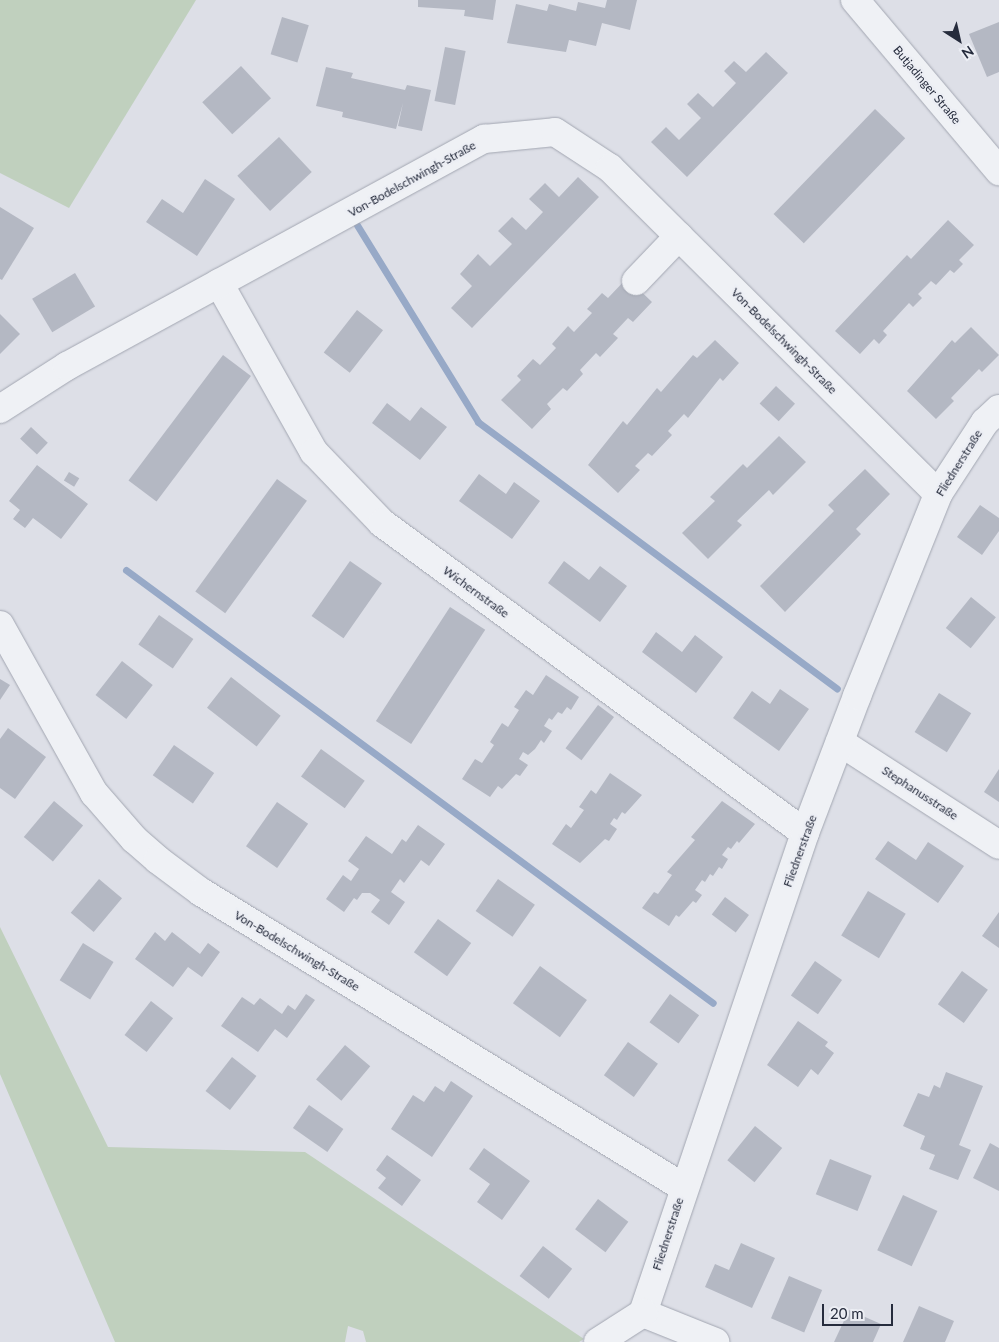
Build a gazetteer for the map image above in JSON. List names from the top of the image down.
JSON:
{
  "streets": {
    "street": [
      "Butjadinger Straße",
      "Von-Bodelschwingh-Straße",
      "Fliednerstraße",
      "Wichernstraße",
      "Stephanusstraße"
    ]
  },
  "crossings": [
    ["Von-Bodelschwingh-Straße", "Fliednerstraße"],
    ["Von-Bodelschwingh-Straße", "Wichernstraße"],
    ["Fliednerstraße", "Wichernstraße"],
    ["Fliednerstraße", "Stephanusstraße"]
  ],
  "scale_bar": "20 m",
  "north": "bottom right"
}
